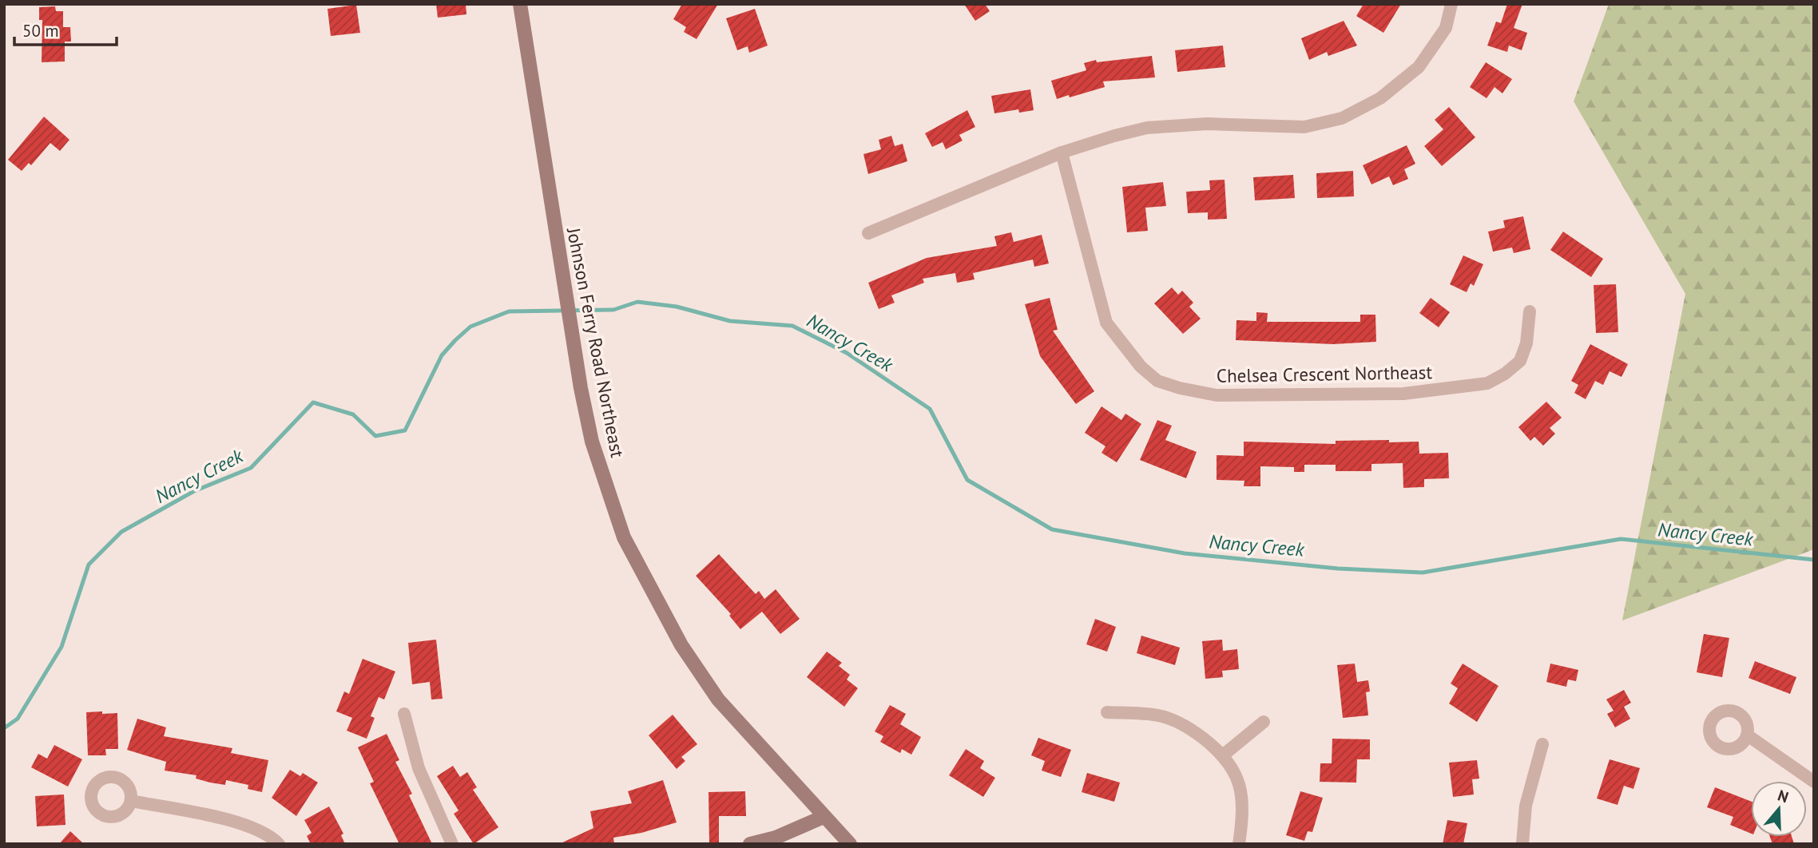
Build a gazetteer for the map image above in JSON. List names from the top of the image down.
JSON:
{
  "streets": {
    "main road": ["Johnson Ferry Road Northeast"],
    "street": ["Chelsea Crescent Northeast"]
  },
  "water": ["Nancy Creek"],
  "scale_bar": "50 m",
  "north": "top"
}
